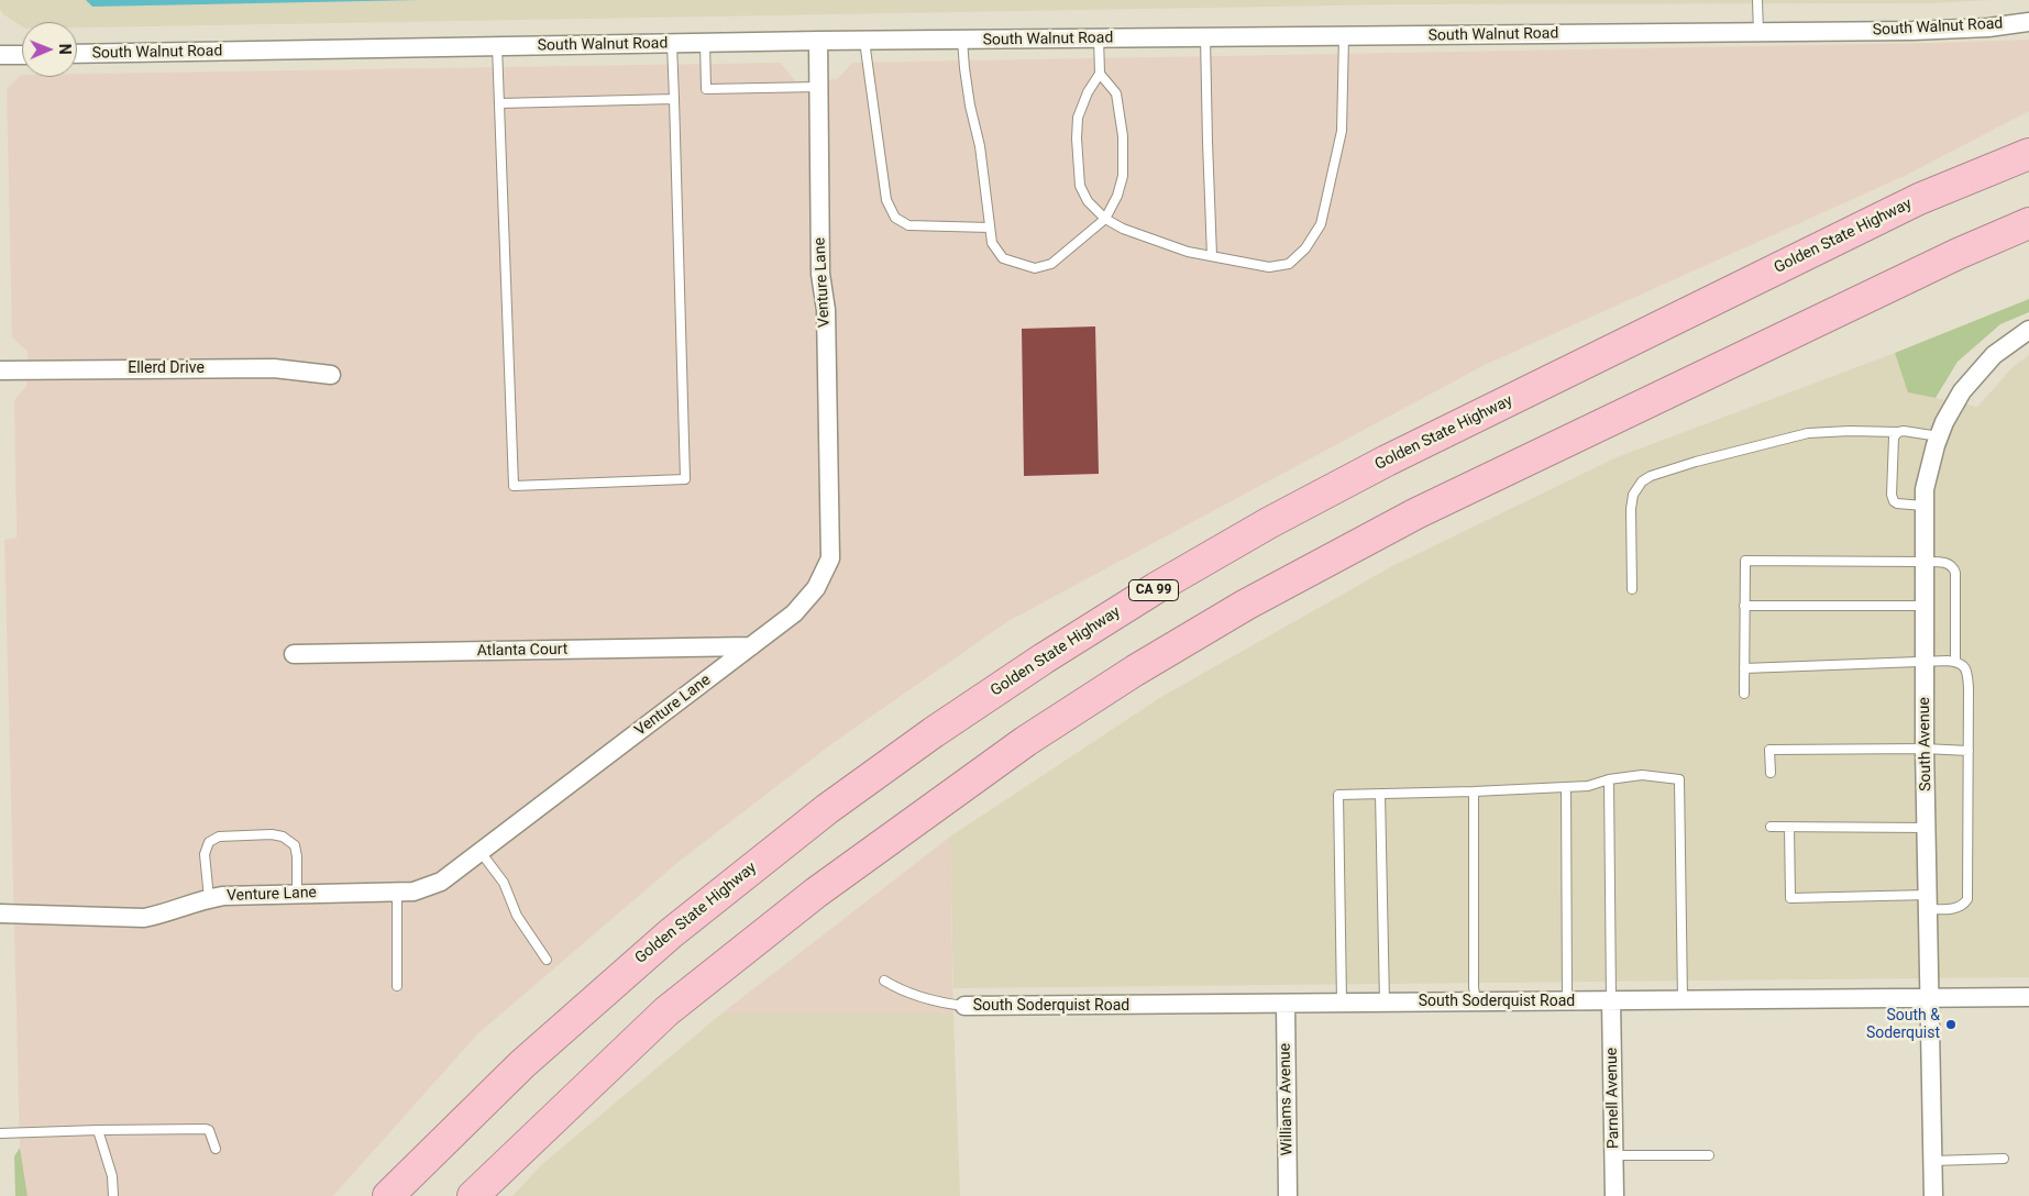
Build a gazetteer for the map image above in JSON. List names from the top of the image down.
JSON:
{
  "streets": {
    "highway": ["Golden State Highway", "CA 99"],
    "street": [
      "South Walnut Road",
      "Venture Lane",
      "Ellerd Drive",
      "Atlanta Court",
      "South Avenue",
      "South Soderquist Road",
      "Parnell Avenue",
      "Williams Avenue"
    ]
  },
  "crossings": [
    ["South Walnut Road", "Venture Lane"],
    ["Venture Lane", "Atlanta Court"],
    ["South Avenue", "South Soderquist Road"],
    ["South Soderquist Road", "Parnell Avenue"],
    ["South Soderquist Road", "Williams Avenue"]
  ],
  "places": ["South & Soderquist"],
  "north": "right"
}
